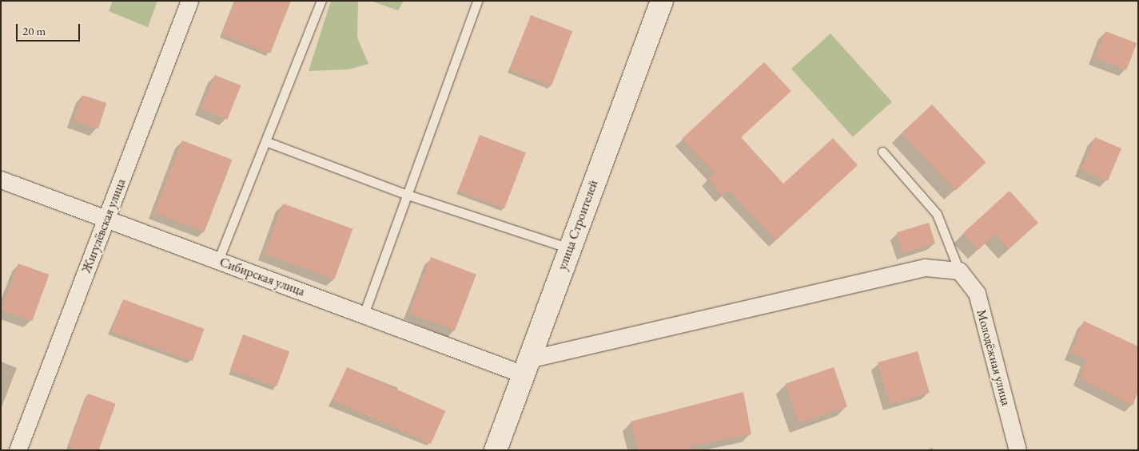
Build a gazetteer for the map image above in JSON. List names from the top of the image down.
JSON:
{
  "streets": {
    "street": [
      "улица Строителей",
      "Жигулёвская улица",
      "Сибирская улица",
      "Молодёжная улица"
    ]
  },
  "crossings": [
    ["улица Строителей", "Сибирская улица"],
    ["Жигулёвская улица", "Сибирская улица"]
  ],
  "scale_bar": "20 m"
}
